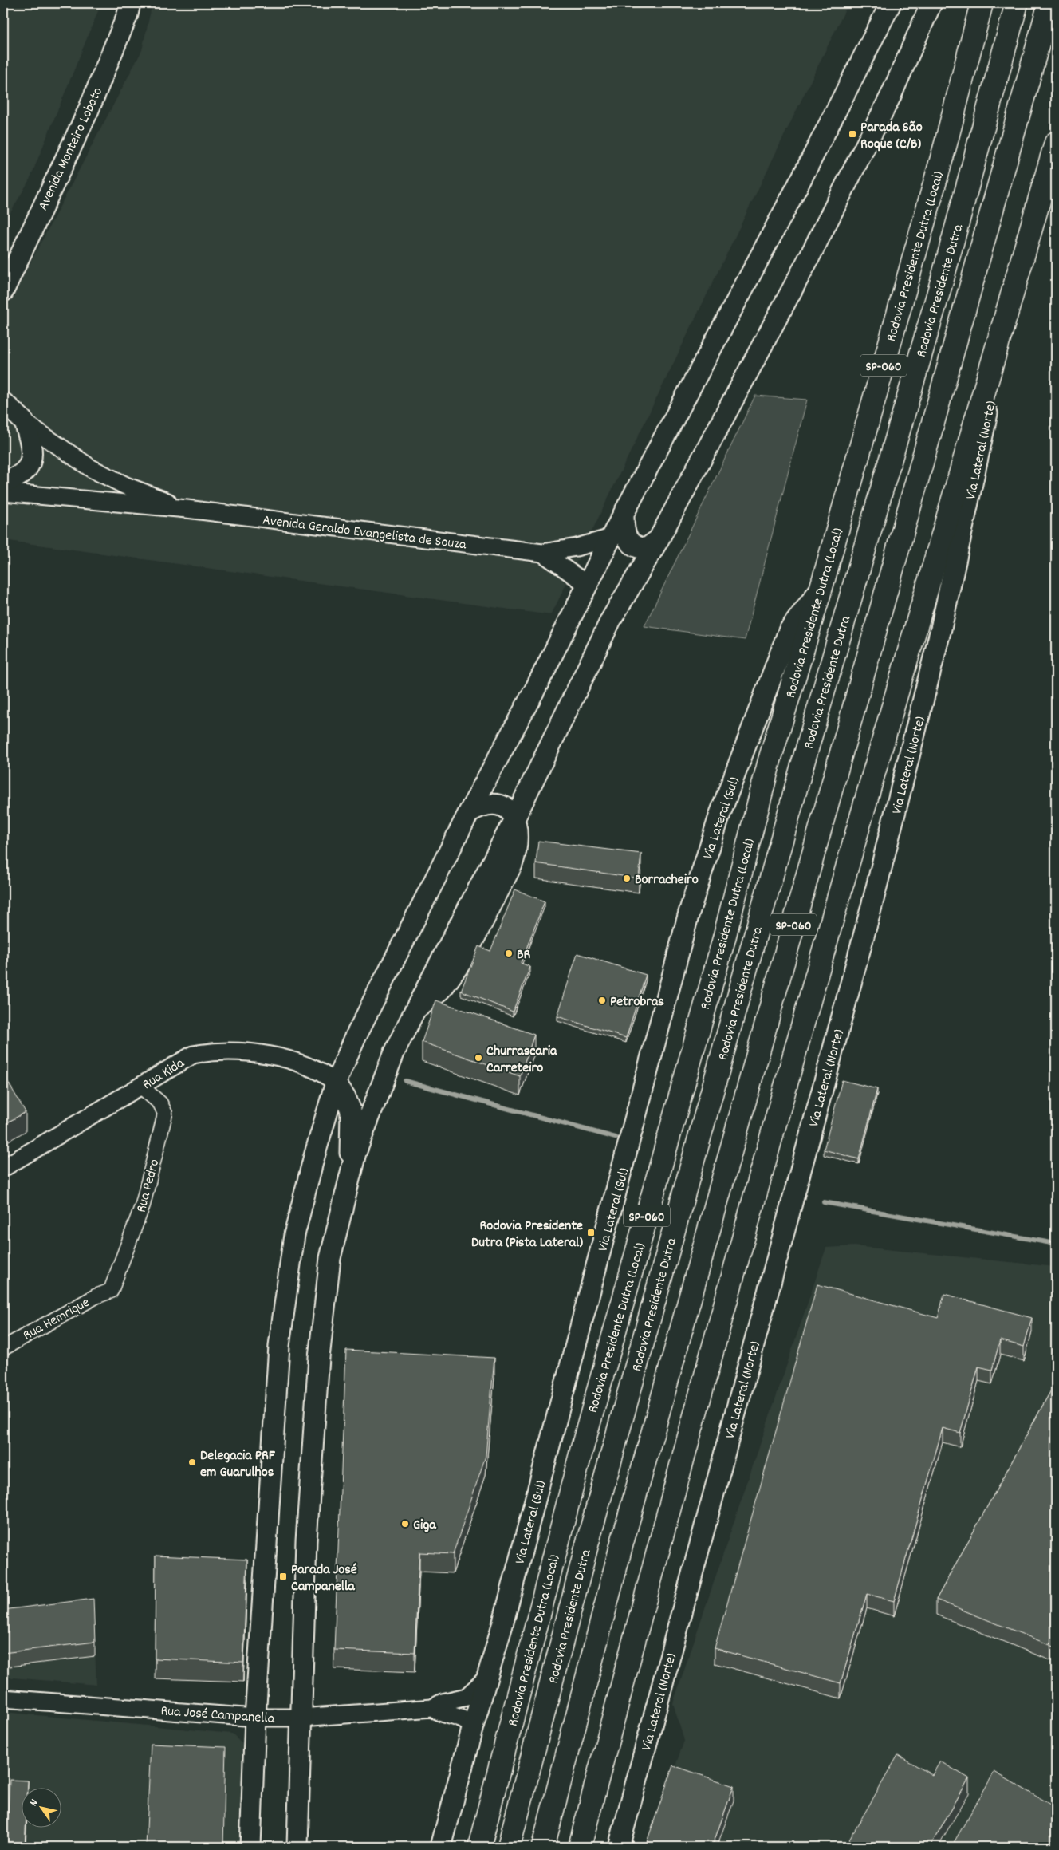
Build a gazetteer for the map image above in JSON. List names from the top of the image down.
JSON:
{
  "streets": {
    "highway": ["Rodovia Presidente Dutra (Local)", "Rodovia Presidente Dutra", "SP-060"],
    "main road": [
      "Avenida Monteiro Lobato",
      "Via Lateral (Norte)",
      "Avenida Geraldo Evangelista de Souza",
      "Via Lateral (Sul)"
    ],
    "street": [
      "Rua Kida",
      "Rua Pedro",
      "Rua Hemrique",
      "Rua José Campanella"
    ]
  },
  "crossings": [
    ["Rodovia Presidente Dutra (Local)", "Via Lateral (Sul)"],
    ["SP-060", "Via Lateral (Norte)"],
    ["Via Lateral (Sul)", "Rua José Campanella"],
    ["Rua Kida", "Rua Pedro"],
    ["Rua Pedro", "Rua Hemrique"]
  ],
  "places": {
    "transit": ["Parada São Roque (C/B)", "Rodovia Presidente Dutra (Pista Lateral)", "Parada José Campanella"],
    "other": [
      "Borracheiro",
      "BR",
      "Petrobras",
      "Churrascaria Carreteiro",
      "Delegacia PRF em Guarulhos",
      "Giga"
    ]
  },
  "north": "top left"
}
